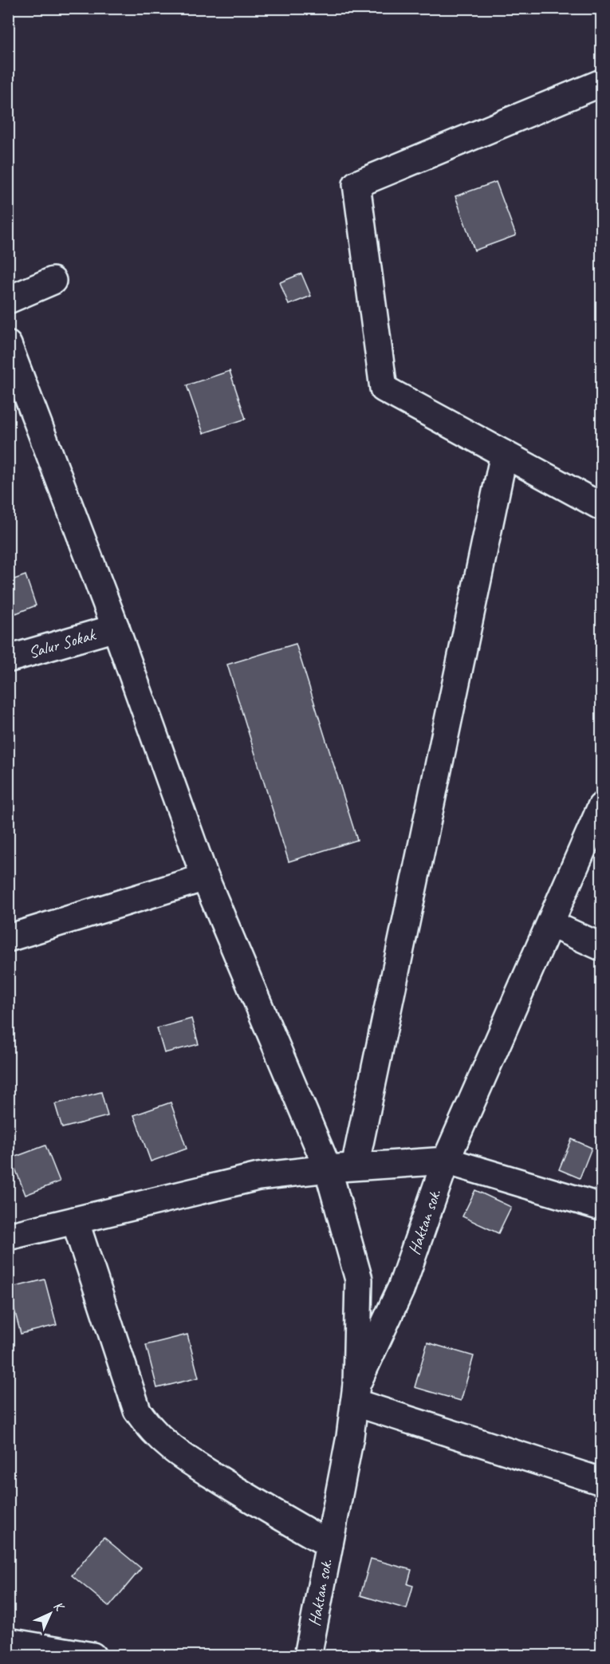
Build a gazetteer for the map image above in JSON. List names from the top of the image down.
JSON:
{
  "streets": {
    "street": ["Salur Sokak", "Haktan sok."]
  },
  "north": "top right"
}
